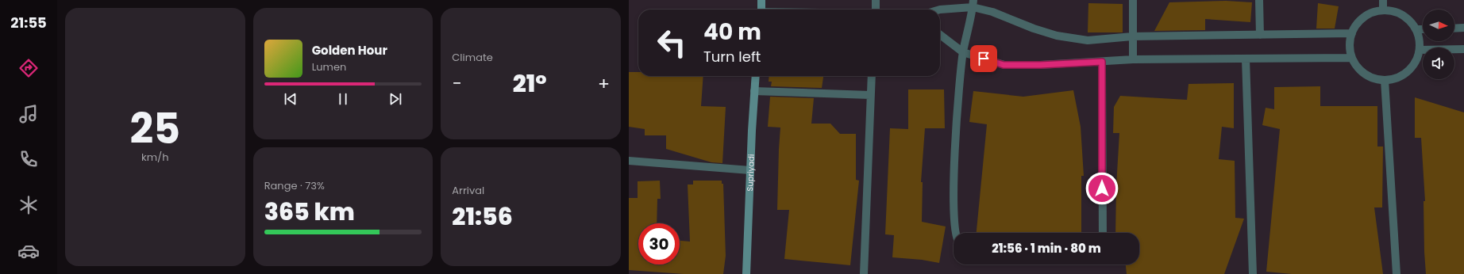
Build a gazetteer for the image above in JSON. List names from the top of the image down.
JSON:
{
  "streets": {
    "main road": ["Supriyadi"]
  },
  "north": "right",
  "page": {
    "tabs": "21:55",
    "tile": [
      ["25", "km/h"],
      "Climate",
      ["Range · 73%", "365 km"],
      ["Arrival", "21:56"]
    ],
    "turn": ["40 m", "Turn left"],
    "song": ["Golden Hour", "Lumen"],
    "heat": ["−", "21°", "+"],
    "limit": "30",
    "trip": "21:56 · 1 min · 80 m"
  }
}
